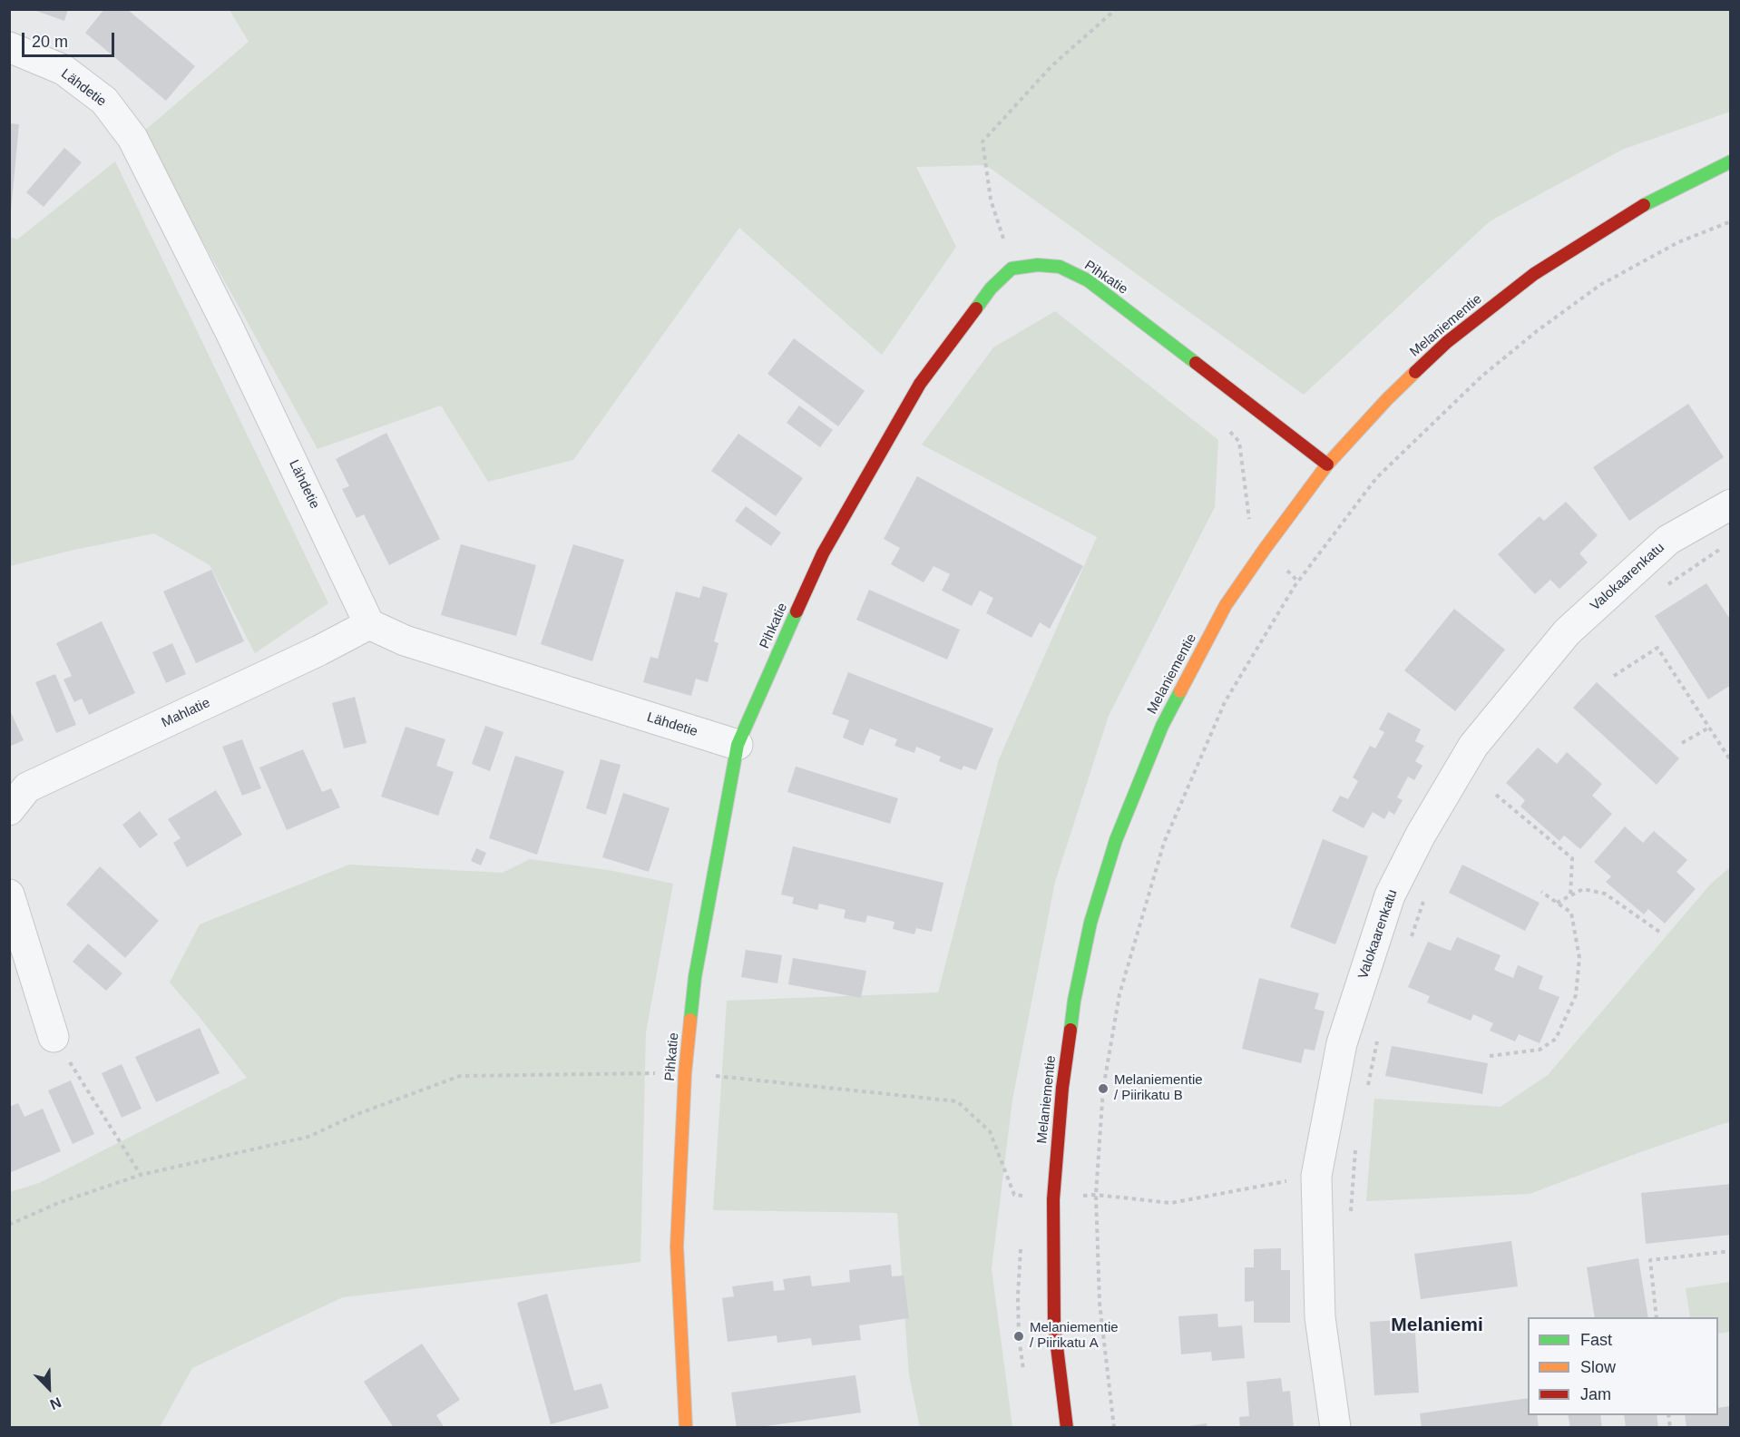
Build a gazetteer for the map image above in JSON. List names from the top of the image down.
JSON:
{
  "streets": {
    "street": [
      "Lähdetie",
      "Pihkatie",
      "Melaniementie",
      "Valokaarenkatu",
      "Mahlatie"
    ]
  },
  "crossings": [
    ["Lähdetie", "Pihkatie"],
    ["Lähdetie", "Mahlatie"],
    ["Pihkatie", "Melaniementie"]
  ],
  "districts": ["Melaniemi"],
  "places": ["Melaniementie / Piirikatu B", "Melaniementie / Piirikatu A"],
  "legend": ["Fast", "Slow", "Jam"],
  "scale_bar": "20 m",
  "north": "bottom right"
}
